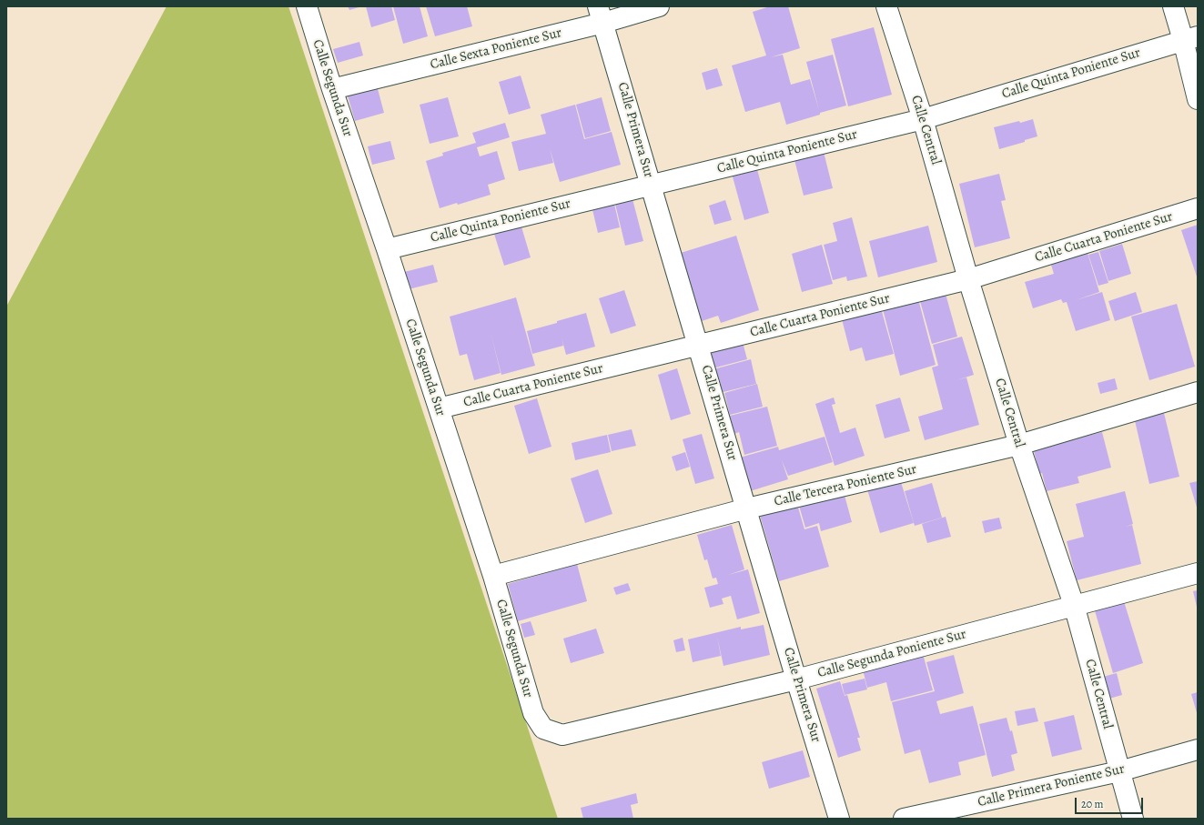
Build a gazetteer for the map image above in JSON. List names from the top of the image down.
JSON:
{
  "streets": {
    "street": [
      "Calle Sexta Poniente Sur",
      "Calle Quinta Poniente Sur",
      "Calle Segunda Sur",
      "Calle Primera Sur",
      "Calle Central",
      "Calle Cuarta Poniente Sur",
      "Calle Tercera Poniente Sur",
      "Calle Segunda Poniente Sur",
      "Calle Primera Poniente Sur"
    ]
  },
  "crossings": [
    ["Calle Sexta Poniente Sur", "Calle Segunda Sur"],
    ["Calle Sexta Poniente Sur", "Calle Primera Sur"],
    ["Calle Quinta Poniente Sur", "Calle Segunda Sur"],
    ["Calle Quinta Poniente Sur", "Calle Primera Sur"],
    ["Calle Quinta Poniente Sur", "Calle Central"],
    ["Calle Segunda Sur", "Calle Cuarta Poniente Sur"],
    ["Calle Segunda Sur", "Calle Tercera Poniente Sur"],
    ["Calle Segunda Sur", "Calle Segunda Poniente Sur"],
    ["Calle Primera Sur", "Calle Cuarta Poniente Sur"],
    ["Calle Primera Sur", "Calle Tercera Poniente Sur"],
    ["Calle Primera Sur", "Calle Segunda Poniente Sur"],
    ["Calle Central", "Calle Cuarta Poniente Sur"],
    ["Calle Central", "Calle Tercera Poniente Sur"],
    ["Calle Central", "Calle Segunda Poniente Sur"],
    ["Calle Central", "Calle Primera Poniente Sur"]
  ],
  "scale_bar": "20 m"
}
